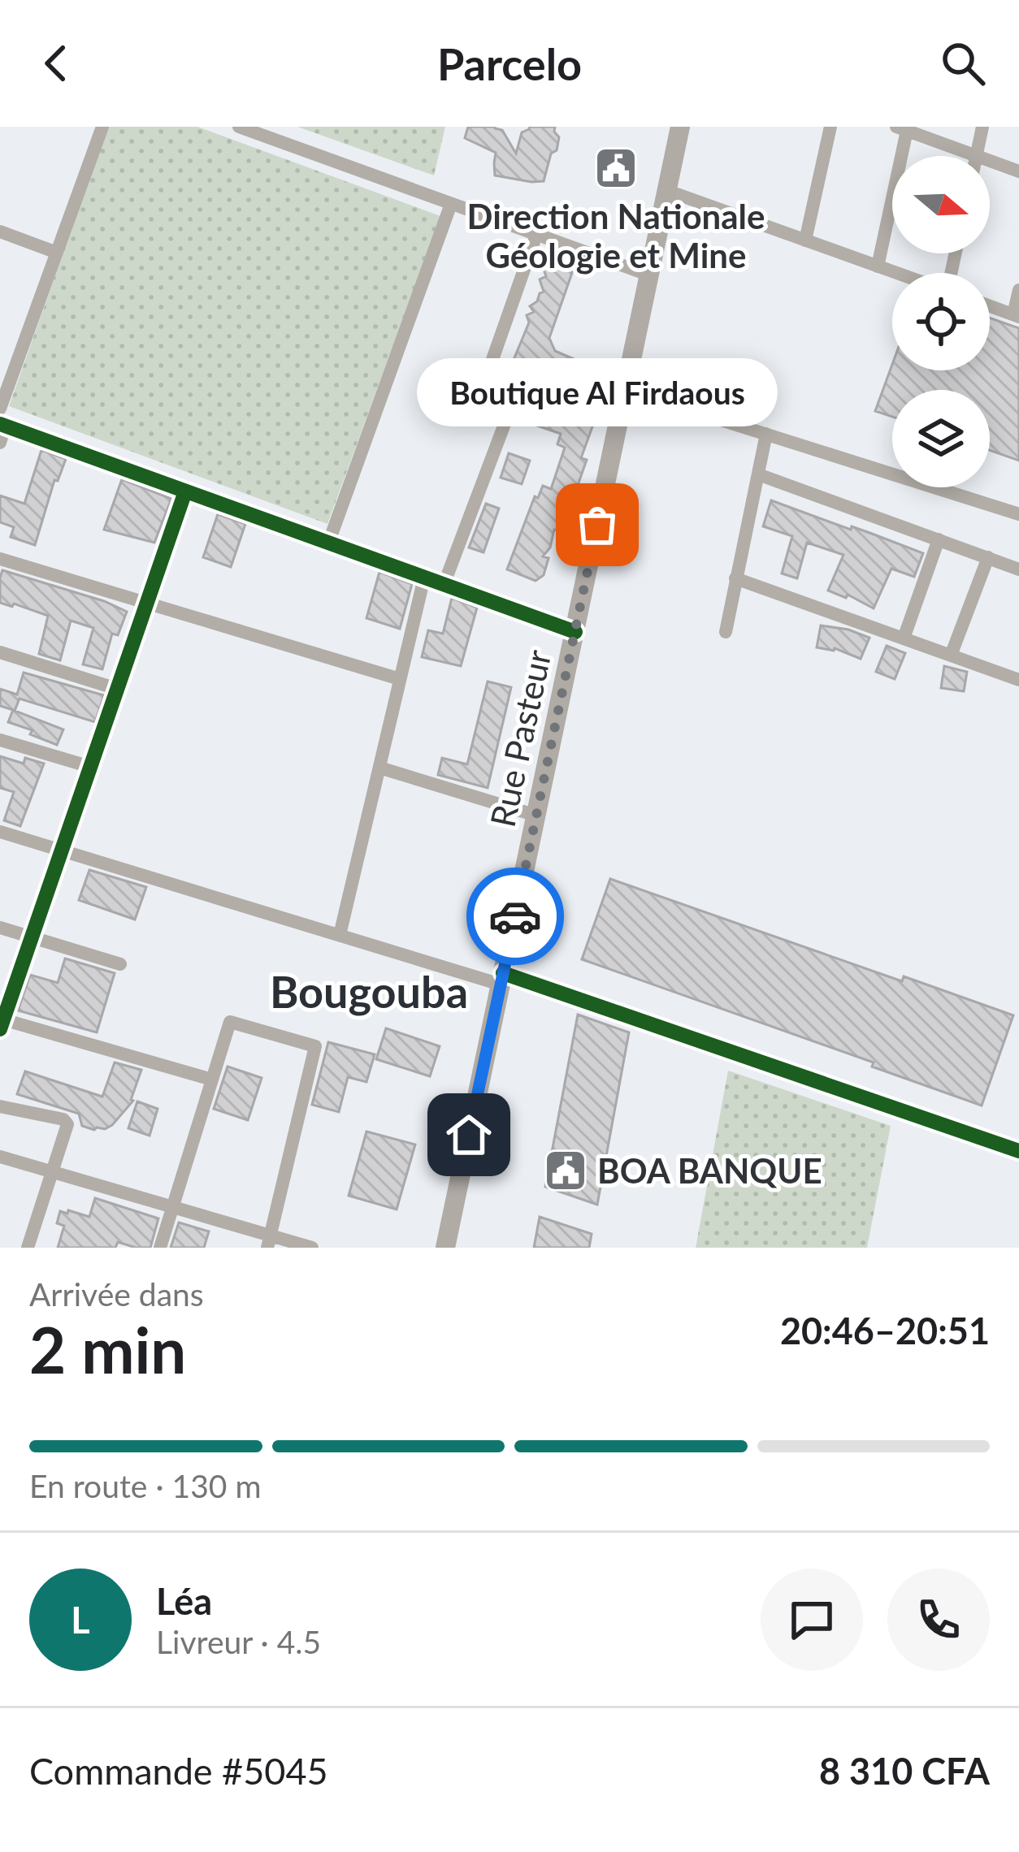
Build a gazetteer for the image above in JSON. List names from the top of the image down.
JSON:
{
  "streets": {
    "main road": ["Rue Pasteur"]
  },
  "districts": ["Bougouba"],
  "places": {
    "public building": ["Direction Nationale Géologie et Mine", "BOA BANQUE"],
    "other": ["Boutique Al Firdaous"]
  },
  "north": "right",
  "page": {
    "header": "Parcelo",
    "bubble": "Boutique Al Firdaous",
    "heading": ["2 min", "Arrivée dans", "20:46–20:51"],
    "panel": [
      "Léa",
      "Livreur · 4.5",
      "Commande #5045",
      "8 310 CFA"
    ],
    "bar": "En route · 130 m",
    "round": "L"
  }
}
